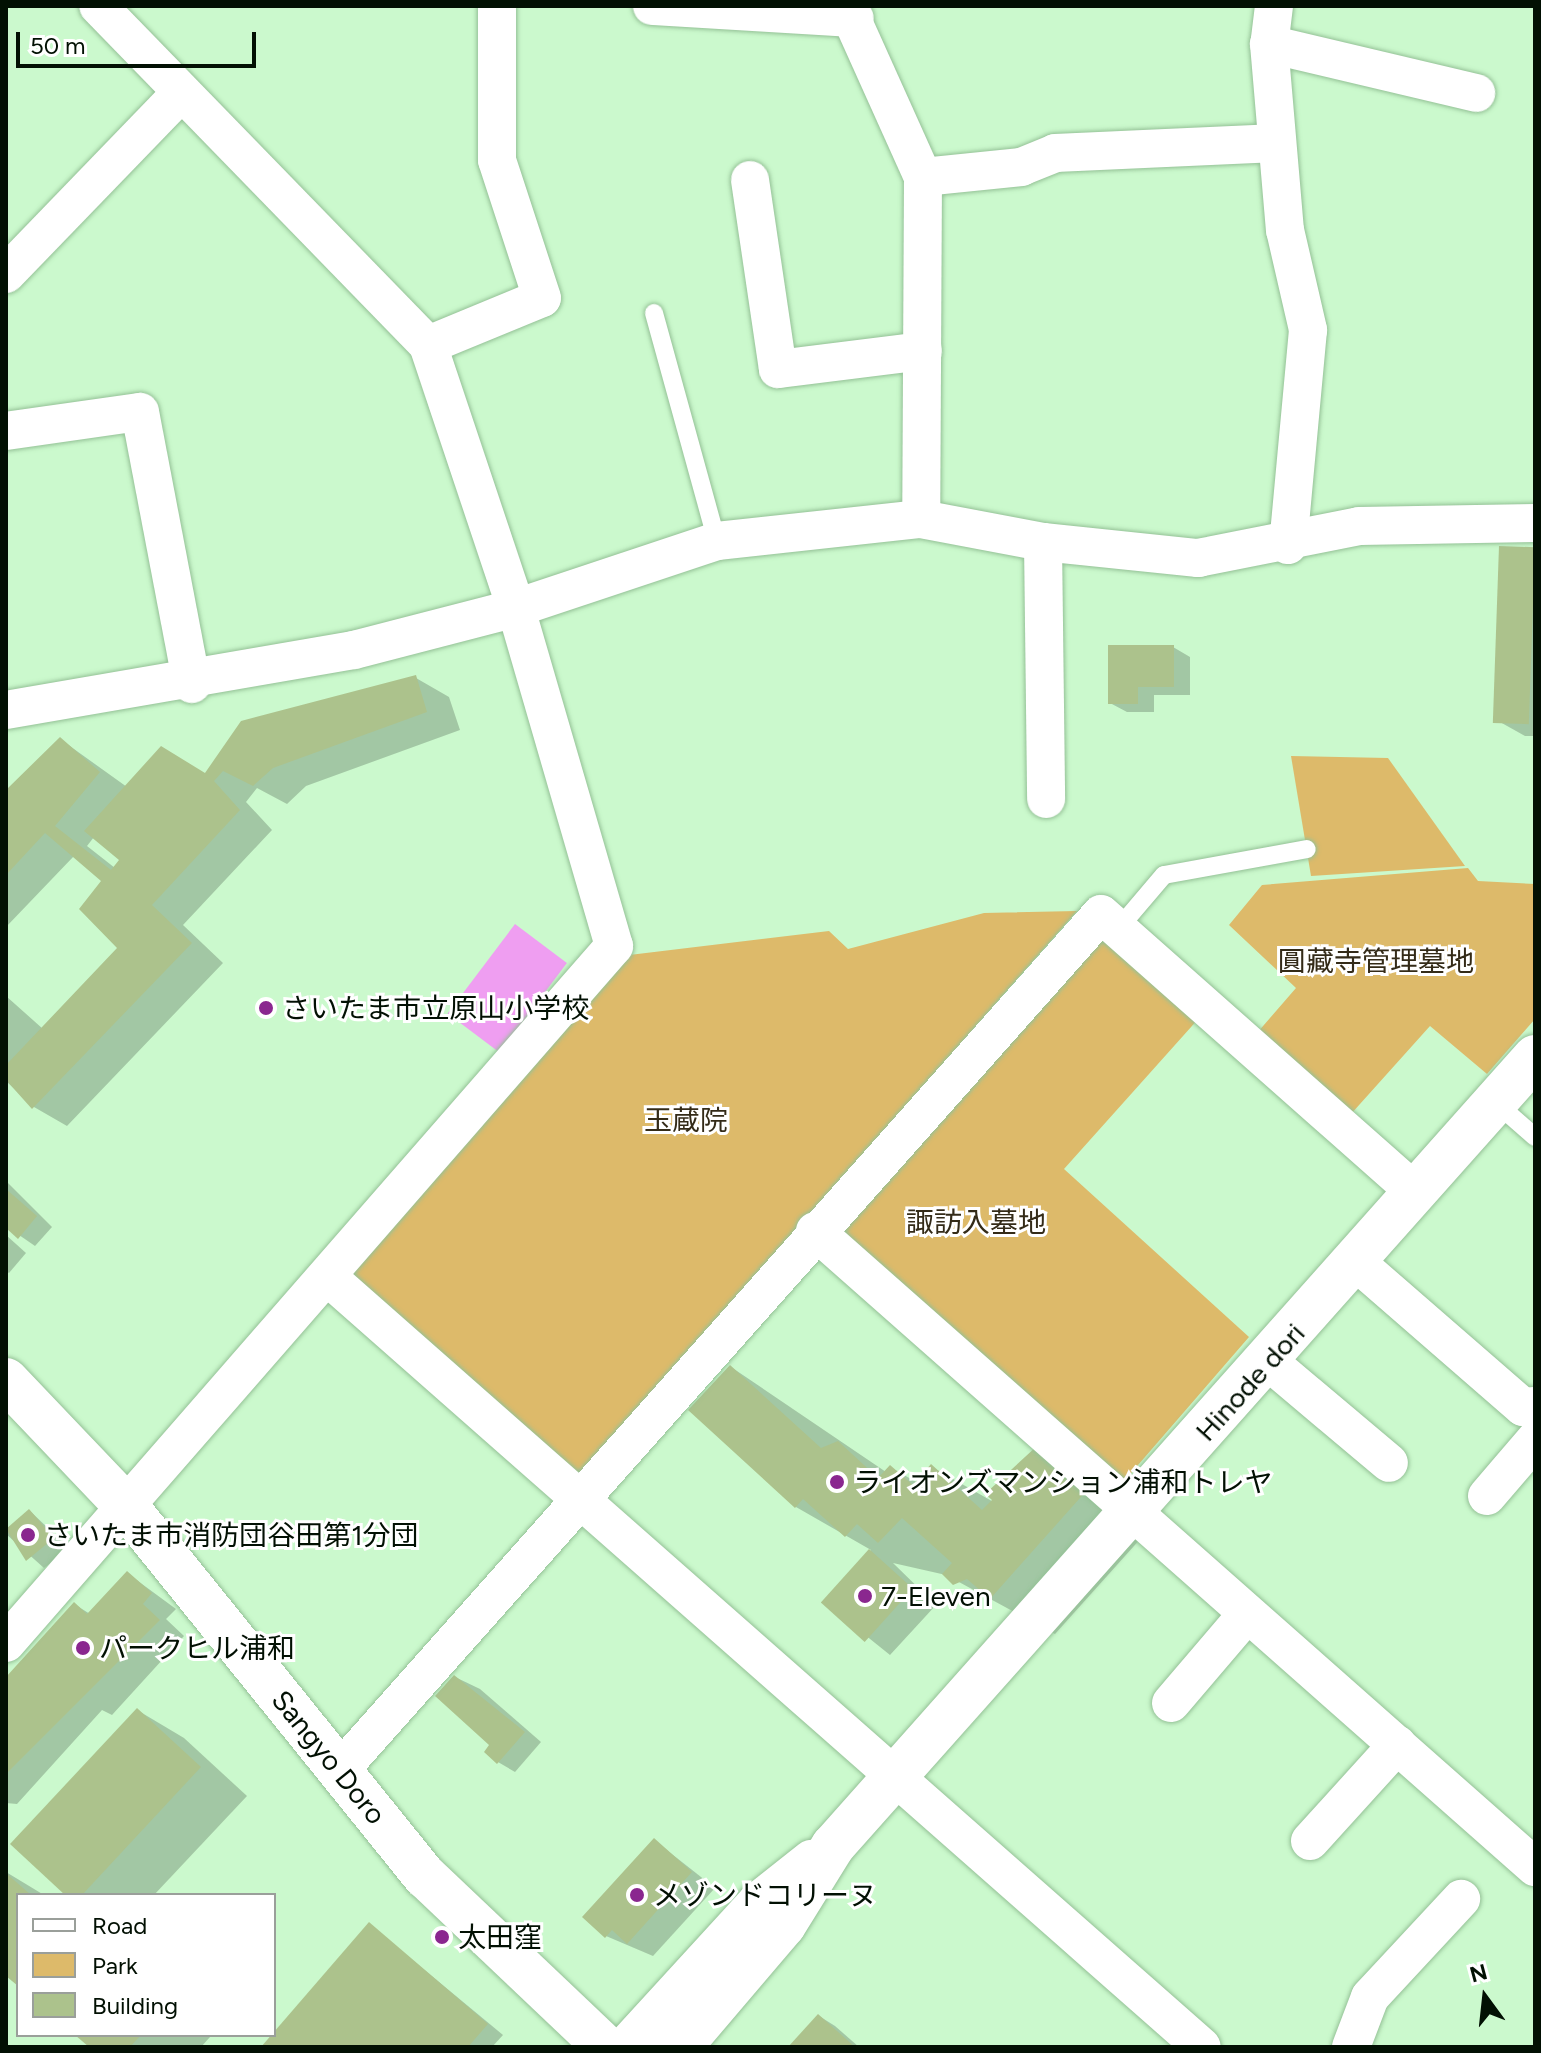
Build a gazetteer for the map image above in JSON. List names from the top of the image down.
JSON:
{
  "streets": {
    "street": ["Hinode dori", "Sangyo Doro"]
  },
  "parks": ["圓藏寺管理墓地", "玉蔵院", "諏訪入墓地"],
  "places": [
    "さいたま市立原山小学校",
    "ライオンズマンション浦和トレヤ",
    "さいたま市消防団谷田第1分団",
    "7-Eleven",
    "パークヒル浦和",
    "メゾンドコリーヌ",
    "太田窪"
  ],
  "legend": ["Road", "Park", "Building"],
  "scale_bar": "50 m",
  "north": "top"
}
